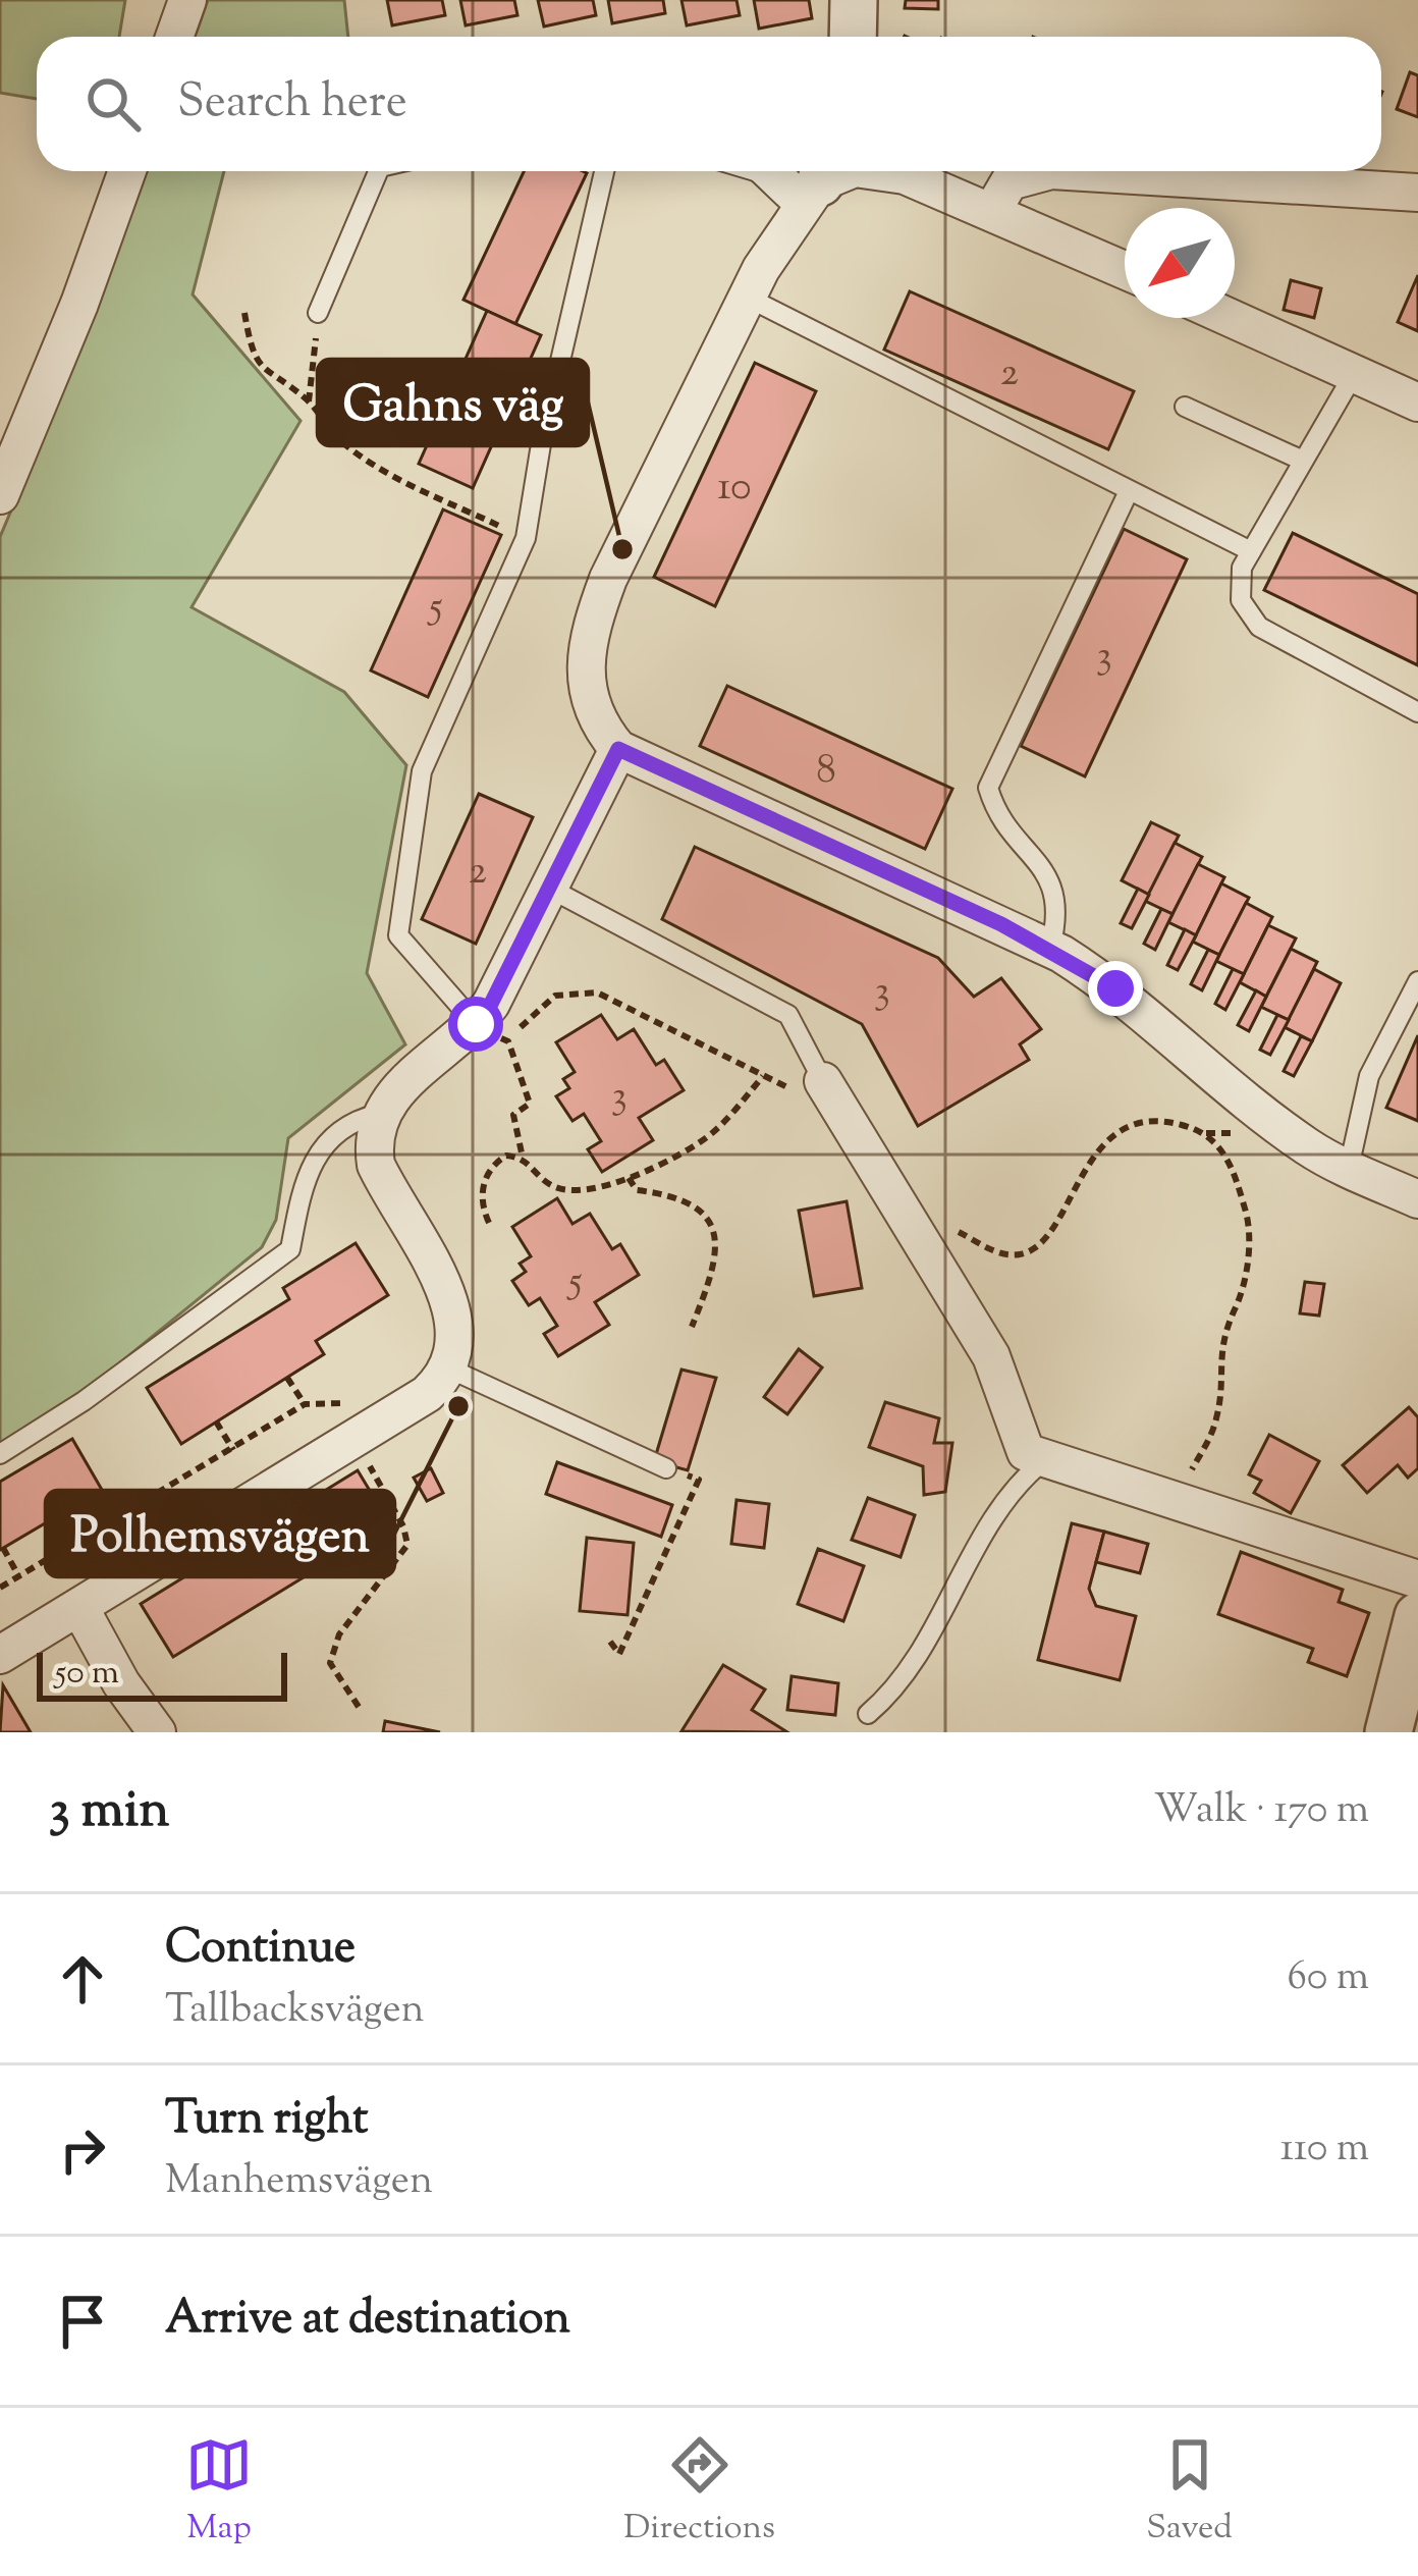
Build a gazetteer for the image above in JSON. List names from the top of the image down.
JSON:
{
  "places": ["Gahns väg", "Polhemsvägen"],
  "house_numbers": [
    "2",
    "10",
    "5",
    "3",
    "8",
    "2",
    "3",
    "3",
    "5"
  ],
  "scale_bar": "50 m",
  "north": "bottom left",
  "page": {
    "search": "Search here",
    "scale": "50 m",
    "heading": ["3 min", "Walk · 170 m"],
    "list": [
      ["Continue", "Tallbacksvägen", "60 m"],
      ["Turn right", "Manhemsvägen", "110 m"],
      "Arrive at destination"
    ],
    "nav": ["Map", "Directions", "Saved"]
  }
}
